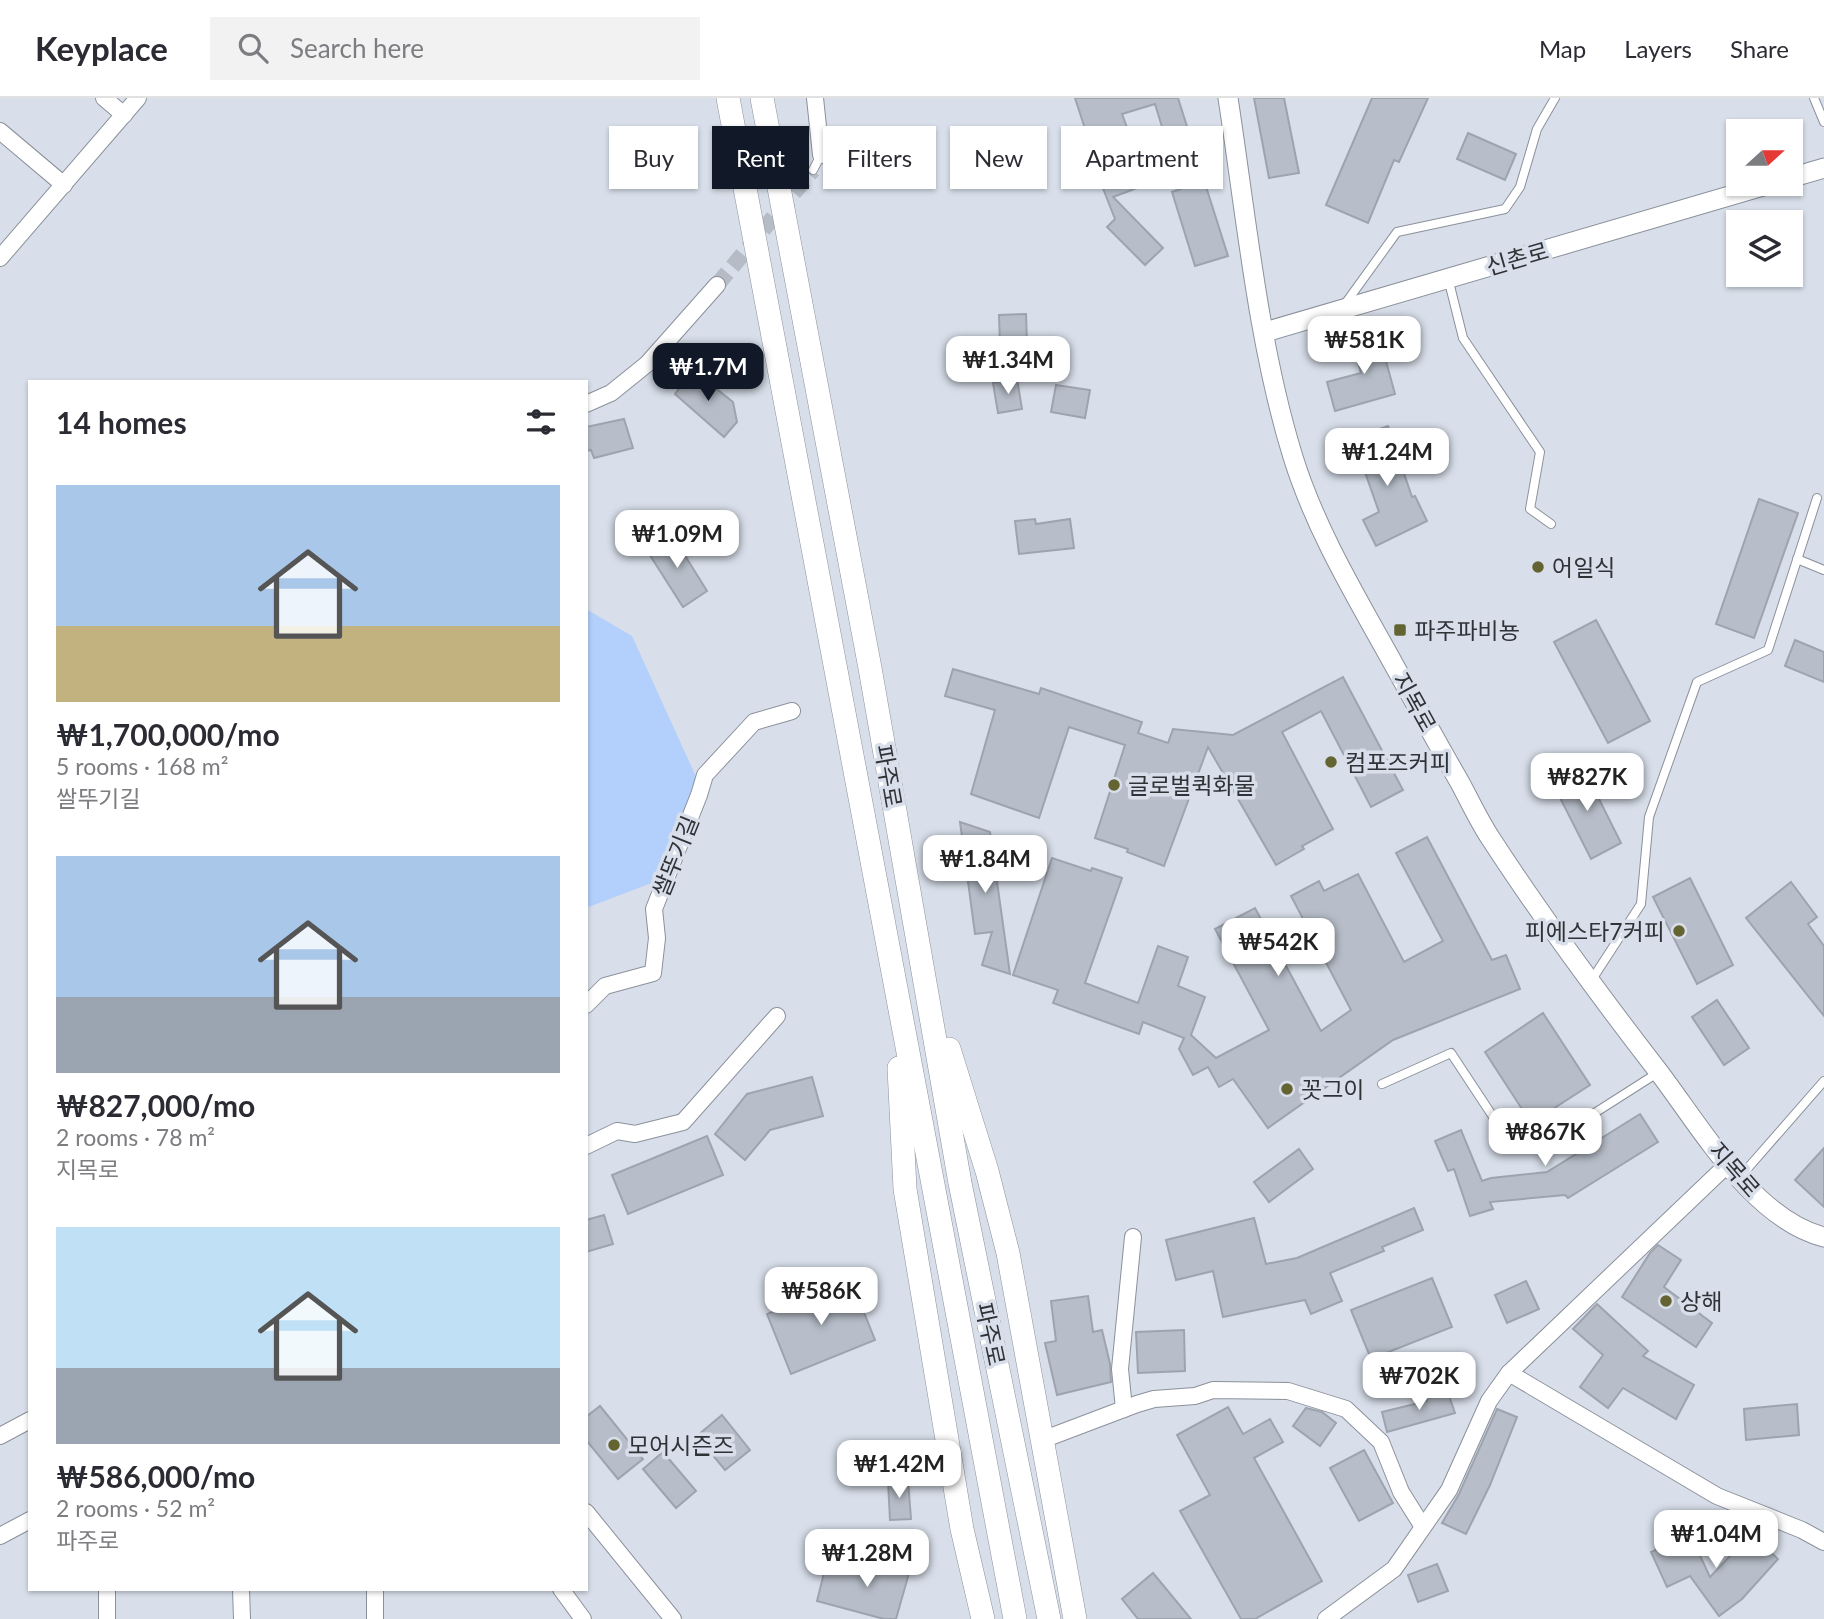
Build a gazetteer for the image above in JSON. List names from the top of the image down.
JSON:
{
  "streets": {
    "main road": ["파주로"],
    "street": ["신촌로", "지목로", "쌀뚜기길"]
  },
  "crossings": [
    ["신촌로", "지목로"]
  ],
  "places": {
    "other": [
      "어일식",
      "컴포즈커피",
      "글로벌퀵화물",
      "피에스타7커피",
      "꼿그이",
      "상해",
      "모어시즌즈"
    ],
    "transit": ["파주파비뇽"]
  },
  "north": "right",
  "page": {
    "header": "Keyplace",
    "search": "Search here",
    "nav": ["Map", "Layers", "Share"],
    "chip": [
      "Buy",
      "Rent",
      "Filters",
      "New",
      "Apartment"
    ],
    "price": [
      "₩581K",
      "₩1.34M",
      "₩1.7M",
      "₩1.24M",
      "₩1.09M",
      "₩827K",
      "₩1.84M",
      "₩542K",
      "₩867K",
      "₩586K",
      "₩702K",
      "₩1.42M",
      "₩1.04M",
      "₩1.28M"
    ],
    "heading": "14 homes",
    "list": [
      {
        "name": "₩1,700,000/mo",
        "note": "5 rooms · 168 m² · 쌀뚜기길"
      },
      {
        "name": "₩827,000/mo",
        "note": "2 rooms · 78 m² · 지목로"
      },
      {
        "name": "₩586,000/mo",
        "note": "2 rooms · 52 m² · 파주로"
      }
    ]
  }
}
